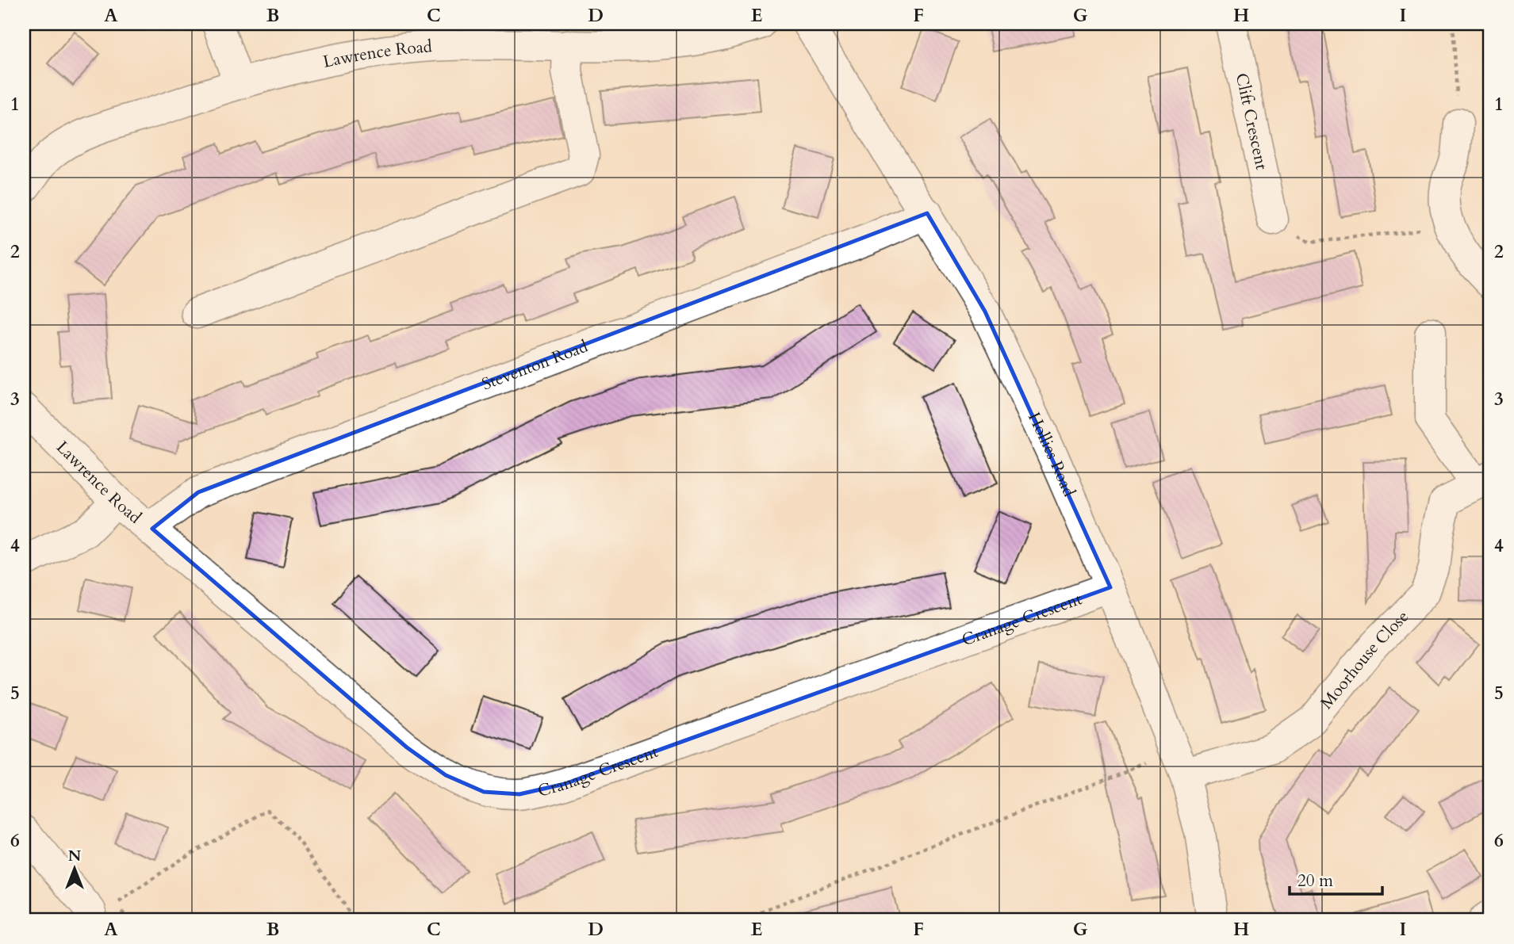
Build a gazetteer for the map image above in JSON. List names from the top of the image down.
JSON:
{
  "streets": {
    "street": [
      "Lawrence Road",
      "Clift Crescent",
      "Steventon Road",
      "Hollies Road",
      "Cranage Crescent",
      "Moorhouse Close"
    ]
  },
  "crossings": [
    ["Lawrence Road", "Steventon Road"],
    ["Lawrence Road", "Cranage Crescent"],
    ["Steventon Road", "Hollies Road"],
    ["Steventon Road", "Cranage Crescent"],
    ["Hollies Road", "Cranage Crescent"],
    ["Hollies Road", "Moorhouse Close"]
  ],
  "scale_bar": "20 m",
  "north": "top",
  "grid": {
    "columns": [
      "A",
      "B",
      "C",
      "D",
      "E",
      "F",
      "G",
      "H",
      "I"
    ],
    "rows": [
      "1",
      "2",
      "3",
      "4",
      "5",
      "6"
    ]
  }
}
